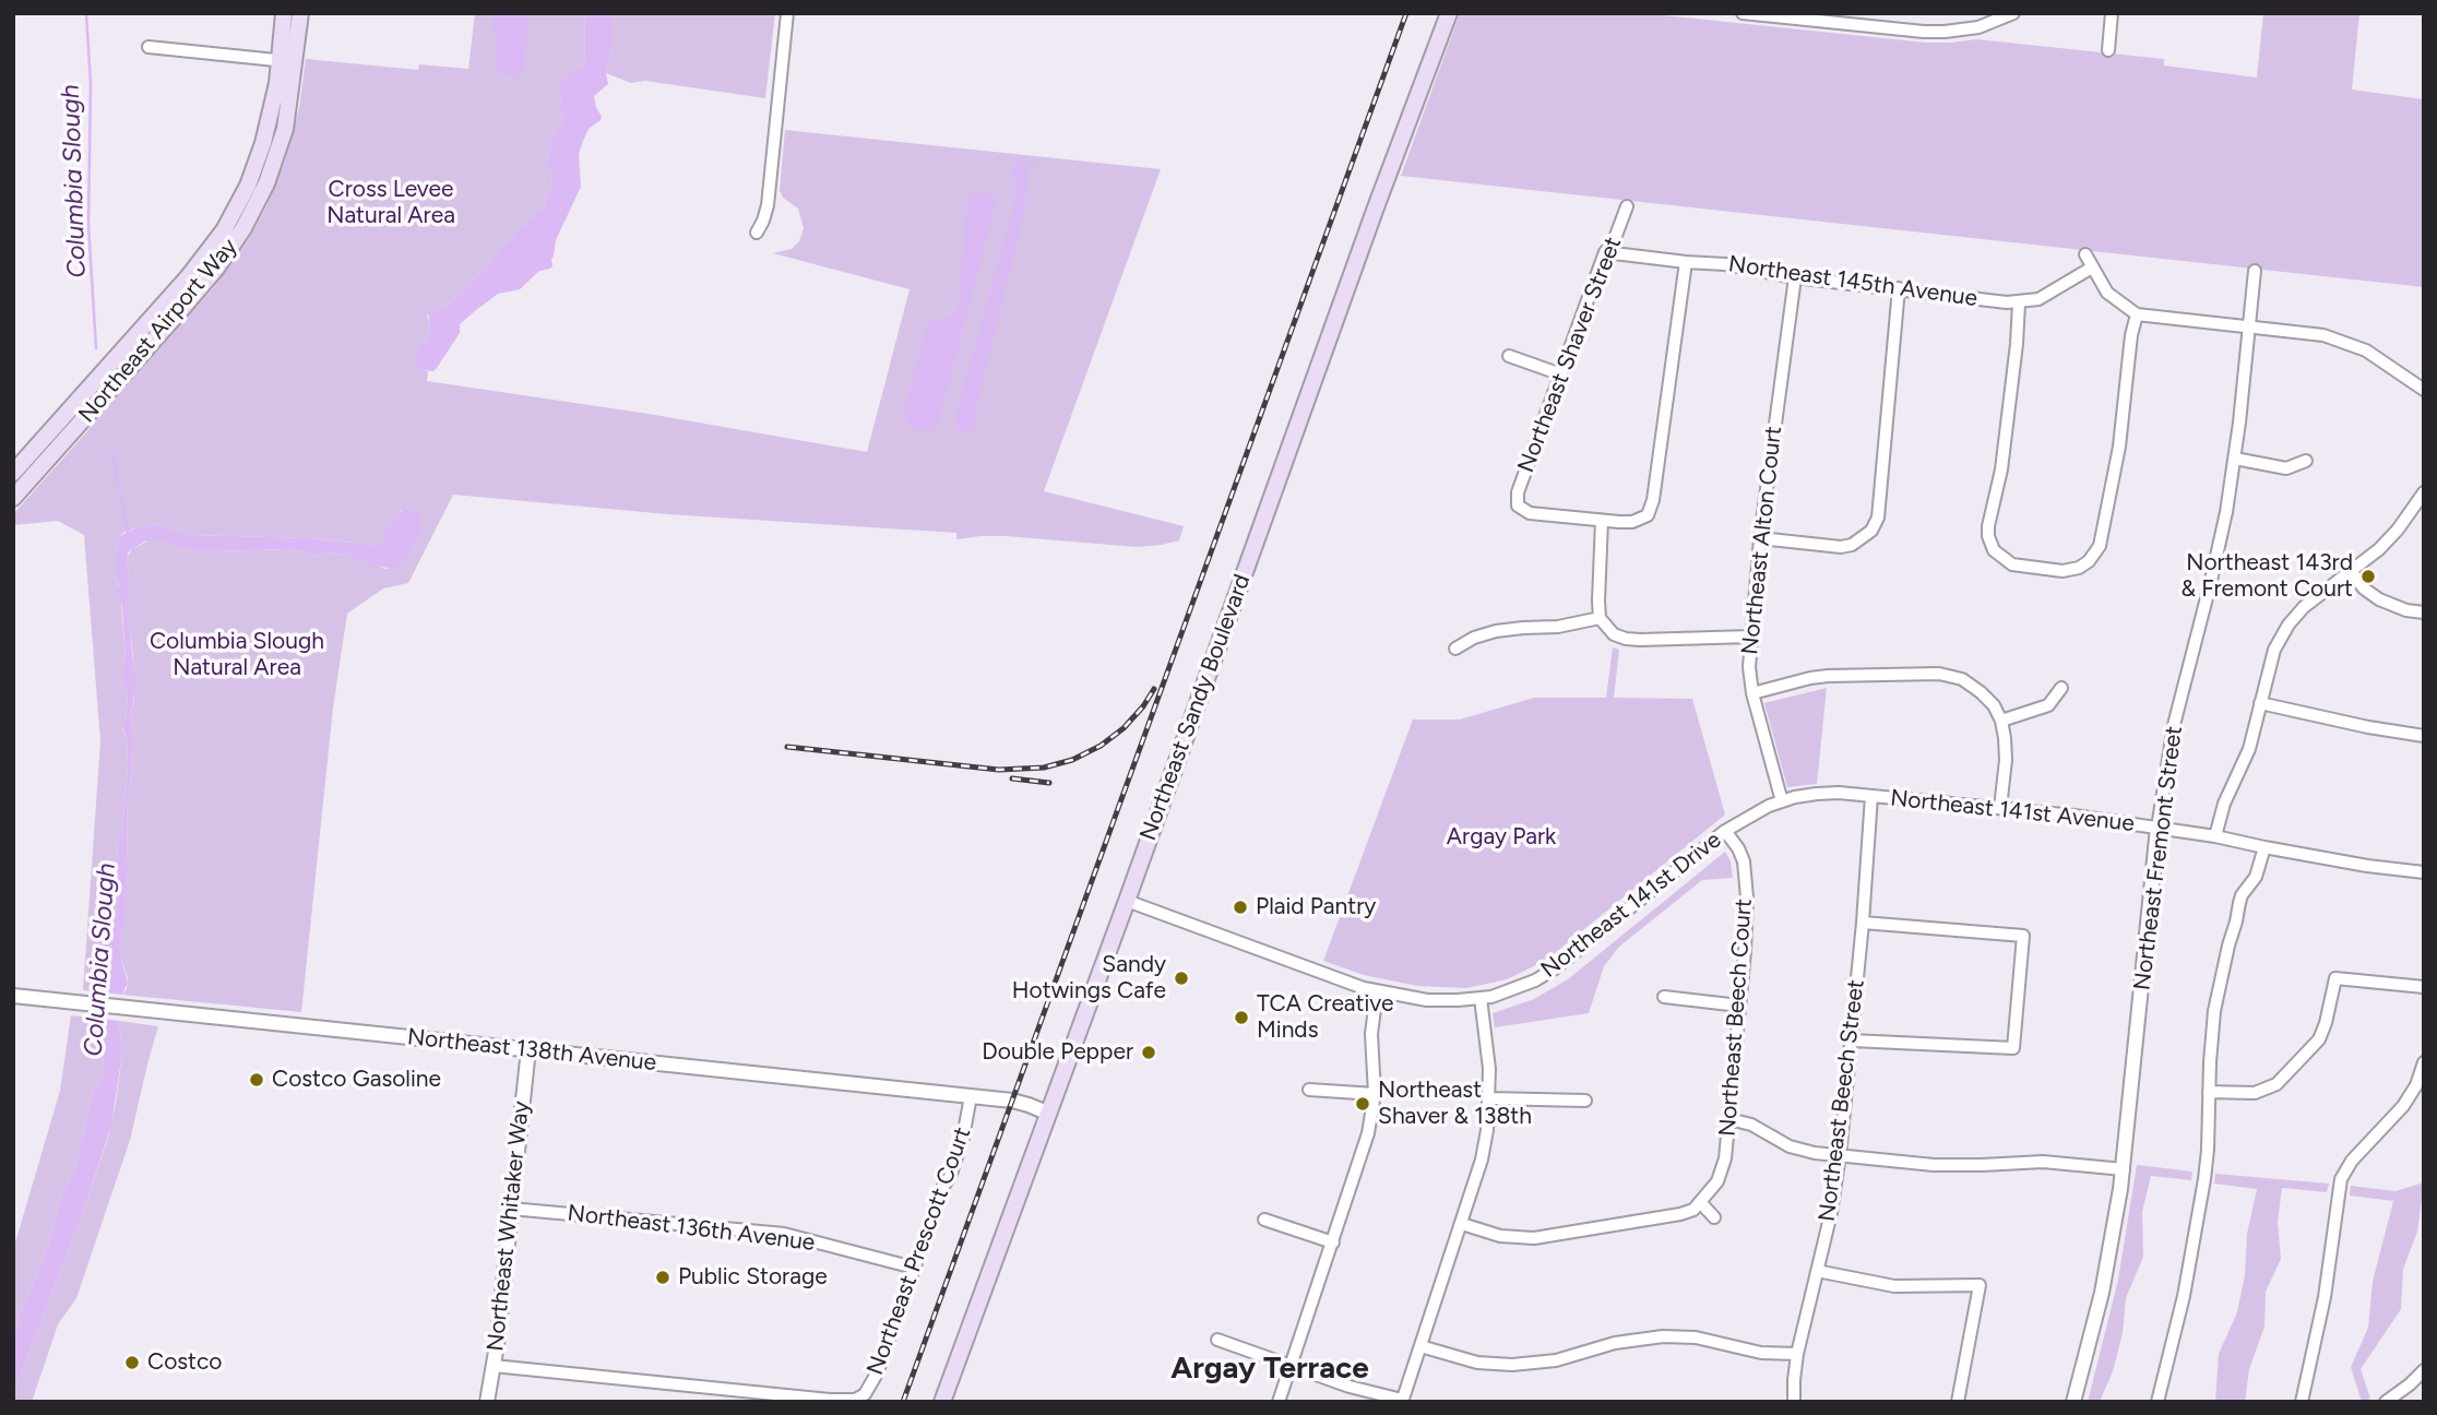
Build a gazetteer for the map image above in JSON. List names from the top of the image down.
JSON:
{
  "streets": {
    "main road": ["Northeast Airport Way", "Northeast Sandy Boulevard"],
    "street": [
      "Northeast 145th Avenue",
      "Northeast Shaver Street",
      "Northeast Alton Court",
      "Northeast 141st Avenue",
      "Northeast Fremont Street",
      "Northeast 141st Drive",
      "Northeast Beech Court",
      "Northeast 138th Avenue",
      "Northeast Beech Street",
      "Northeast Whitaker Way",
      "Northeast 136th Avenue",
      "Northeast Prescott Court"
    ]
  },
  "crossings": [
    ["Northeast 145th Avenue", "Northeast Shaver Street"],
    ["Northeast 145th Avenue", "Northeast Alton Court"],
    ["Northeast Alton Court", "Northeast 141st Avenue"],
    ["Northeast Alton Court", "Northeast 141st Drive"],
    ["Northeast Sandy Boulevard", "Northeast 141st Drive"],
    ["Northeast Sandy Boulevard", "Northeast 138th Avenue"],
    ["Northeast 141st Avenue", "Northeast Fremont Street"],
    ["Northeast 141st Avenue", "Northeast 141st Drive"],
    ["Northeast 141st Avenue", "Northeast Beech Street"],
    ["Northeast 141st Drive", "Northeast Beech Court"],
    ["Northeast 138th Avenue", "Northeast Whitaker Way"],
    ["Northeast 138th Avenue", "Northeast Prescott Court"],
    ["Northeast Whitaker Way", "Northeast 136th Avenue"],
    ["Northeast Whitaker Way", "Northeast Prescott Court"],
    ["Northeast 136th Avenue", "Northeast Prescott Court"]
  ],
  "districts": ["Argay Terrace"],
  "water": ["Columbia Slough"],
  "parks": ["Cross Levee Natural Area", "Columbia Slough Natural Area", "Argay Park"],
  "places": [
    "Northeast 143rd & Fremont Court",
    "Plaid Pantry",
    "Sandy Hotwings Cafe",
    "TCA Creative Minds",
    "Double Pepper",
    "Costco Gasoline",
    "Northeast Shaver & 138th",
    "Public Storage",
    "Costco"
  ]
}
